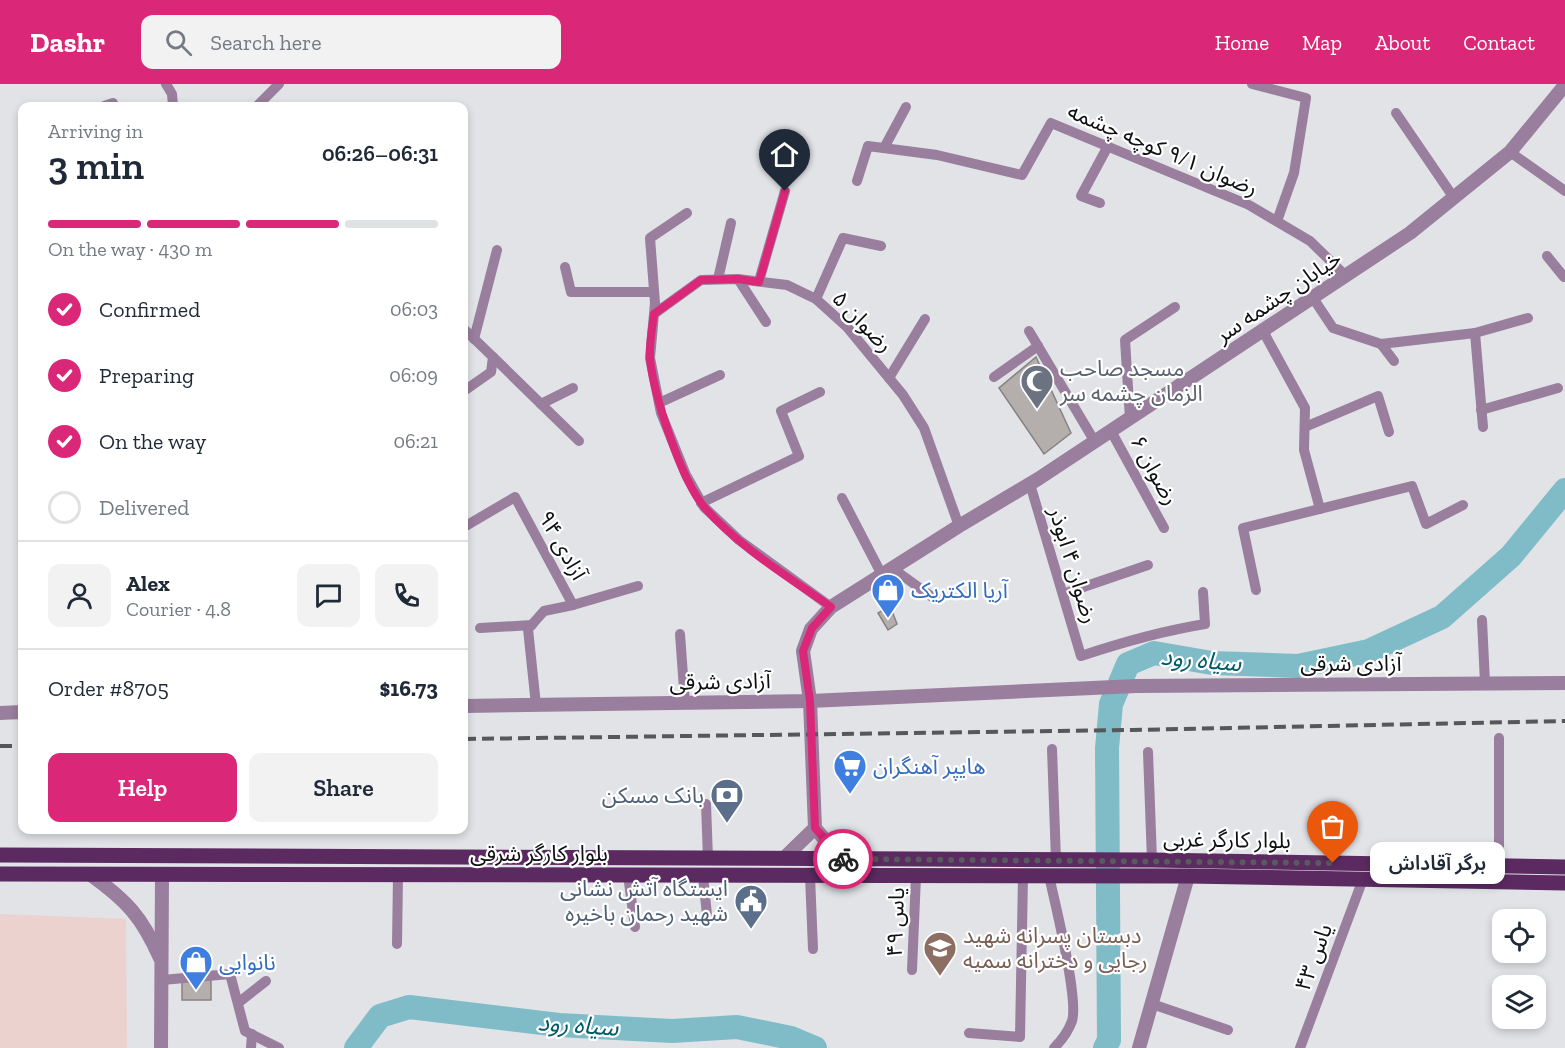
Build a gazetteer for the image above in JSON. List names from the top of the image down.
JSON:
{
  "streets": {
    "main road": ["بلوار کارگر غربی", "بلوار کارگر شرقی"],
    "street": [
      "رضوان ۹/۱ کوچه چشمه",
      "خیابان چشمه سر",
      "رضوان ۵",
      "رضوان ۶",
      "آزادی ۹۴",
      "رضوان ۴ ابوذر",
      "آزادی شرقی",
      "یاس ۴۹",
      "یاس ۴۳"
    ]
  },
  "crossings": [
    ["رضوان ۹/۱ کوچه چشمه", "خیابان چشمه سر"],
    ["خیابان چشمه سر", "رضوان ۵"],
    ["خیابان چشمه سر", "رضوان ۶"],
    ["خیابان چشمه سر", "رضوان ۴ ابوذر"],
    ["خیابان چشمه سر", "آزادی شرقی"],
    ["بلوار کارگر غربی", "بلوار کارگر شرقی"],
    ["بلوار کارگر غربی", "یاس ۴۳"],
    ["بلوار کارگر شرقی", "یاس ۴۹"]
  ],
  "water": ["سیاه رود"],
  "places": {
    "mosque": ["مسجد صاحب الزمان چشمه سر"],
    "shop": ["آریا الکتریک", "نانوایی"],
    "supermarket": ["هایپر آهنگران"],
    "bank": ["بانک مسکن"],
    "other": ["برگر آقاداش"],
    "public building": ["ایستگاه آتش نشانی شهید رحمان باخیره"],
    "school or university": ["دبستان پسرانه شهید رجایی و دخترانه سمیه"]
  },
  "page": {
    "header": "Dashr",
    "search": "Search here",
    "nav": [
      "Home",
      "Map",
      "About",
      "Contact"
    ],
    "heading": ["3 min", "Arriving in", "06:26–06:31"],
    "panel": [
      "Alex",
      "Courier · 4.8",
      "Order #8705",
      "$16.73"
    ],
    "bar": "On the way · 430 m",
    "list": [
      ["Confirmed", "06:03"],
      ["Preparing", "06:09"],
      ["On the way", "06:21"],
      "Delivered"
    ],
    "buttons": ["Help", "Share"],
    "bubble": "برگر آقاداش"
  }
}
